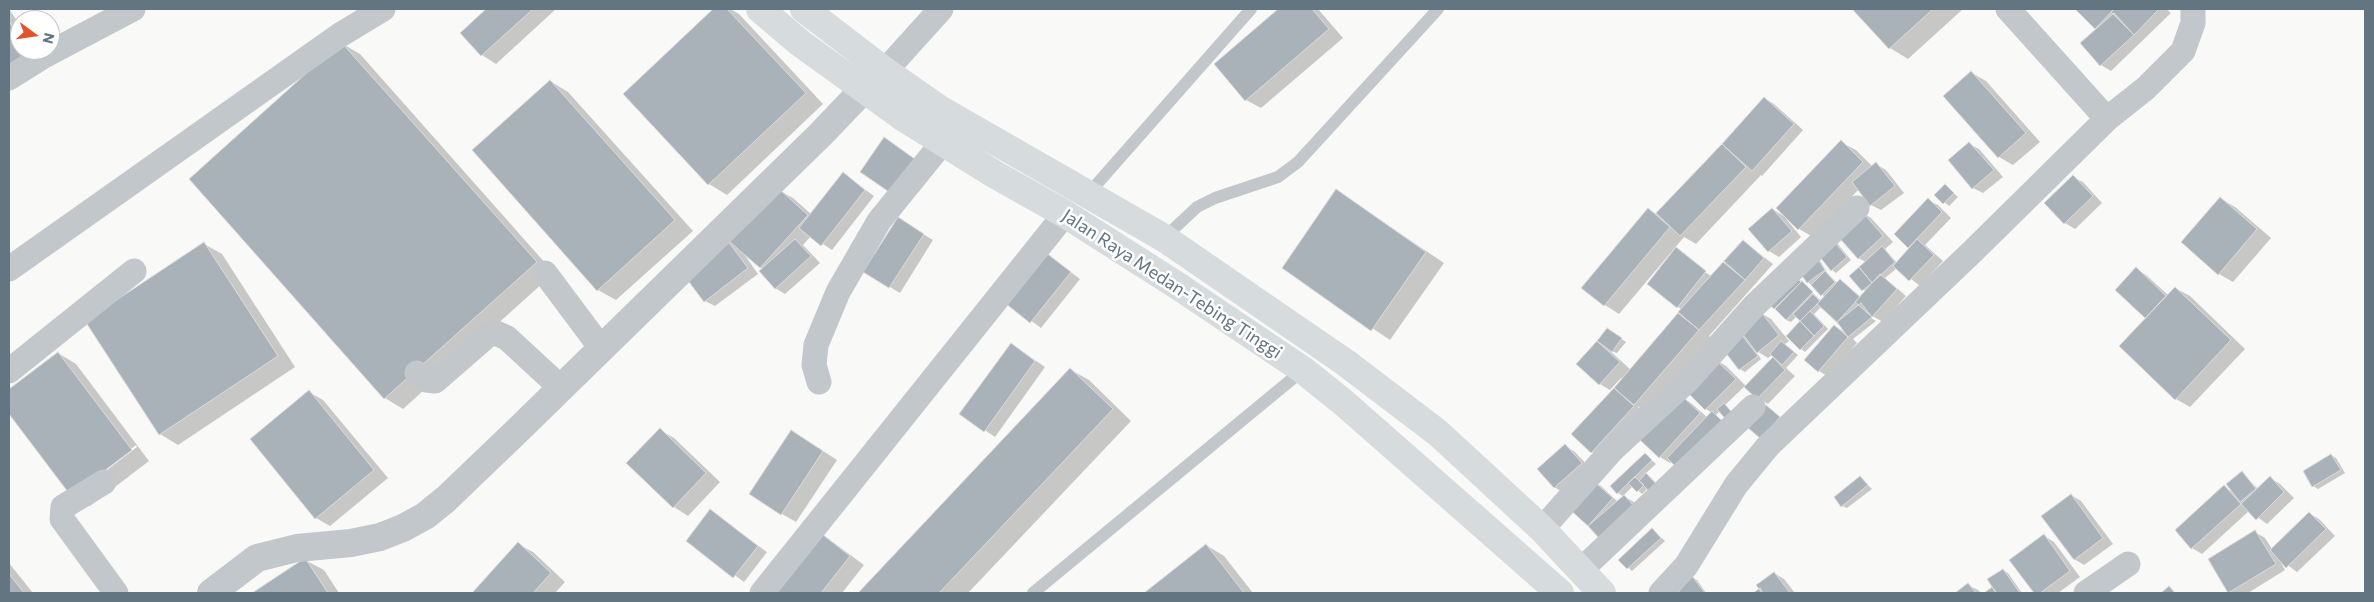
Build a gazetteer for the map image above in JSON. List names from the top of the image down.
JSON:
{
  "streets": {
    "highway": ["Jalan Raya Medan-Tebing Tinggi"]
  },
  "north": "right"
}
